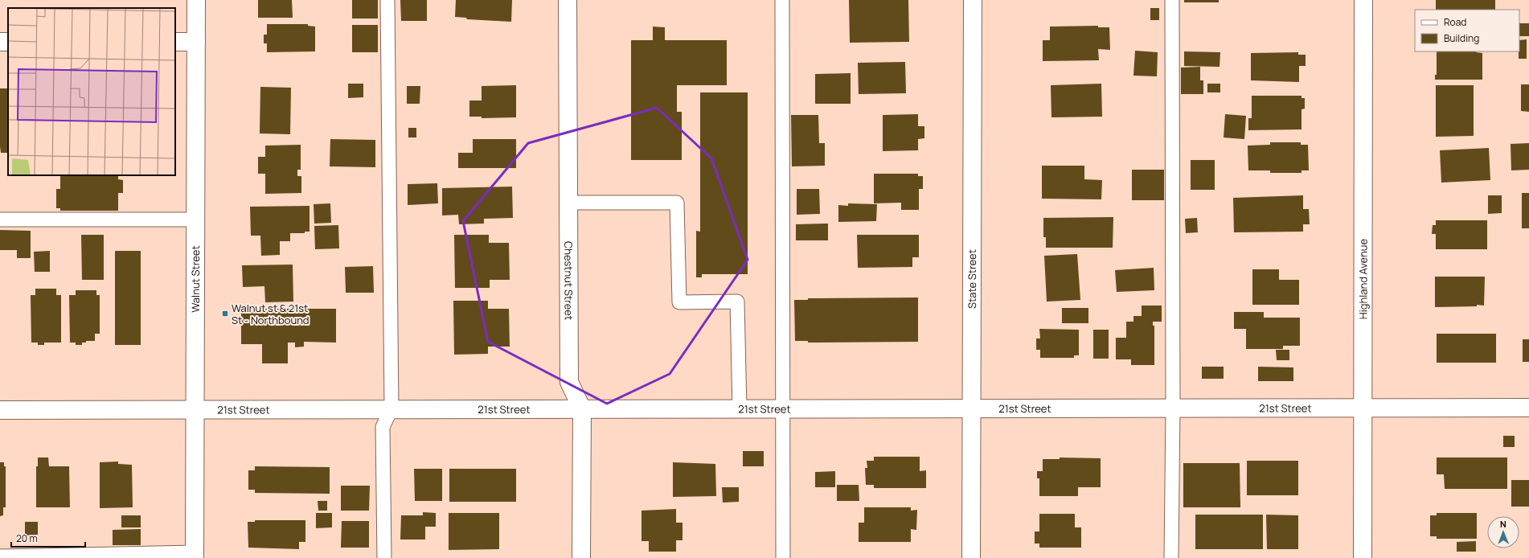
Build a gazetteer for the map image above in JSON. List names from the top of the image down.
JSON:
{
  "streets": {
    "street": [
      "Walnut Street",
      "State Street",
      "Highland Avenue",
      "Chestnut Street",
      "21st Street"
    ]
  },
  "crossings": [
    ["Walnut Street", "21st Street"],
    ["State Street", "21st Street"],
    ["Highland Avenue", "21st Street"],
    ["Chestnut Street", "21st Street"]
  ],
  "places": {
    "transit": ["Walnut st & 21st St - Northbound"]
  },
  "legend": ["Road", "Building"],
  "scale_bar": "20 m",
  "north": "top"
}
